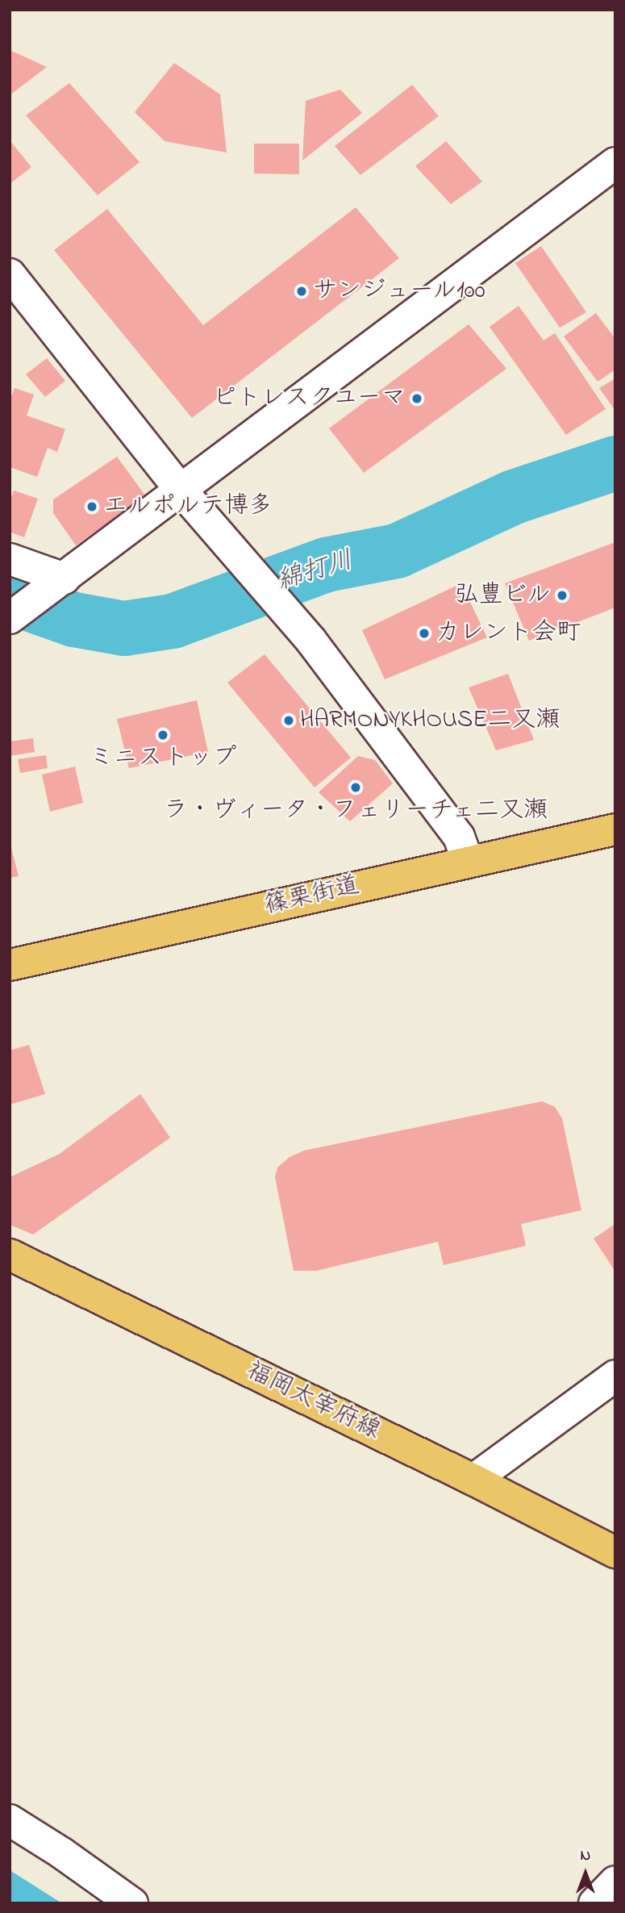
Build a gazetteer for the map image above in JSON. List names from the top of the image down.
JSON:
{
  "streets": {
    "main road": ["篠栗街道", "福岡太宰府線"]
  },
  "water": ["綿打川"],
  "places": [
    "サンジュール100",
    "ピトレスクユーマ",
    "エルポルテ博多",
    "弘豊ビル",
    "カレント会町",
    "HARMONYKHOUSE二又瀬",
    "ミニストップ",
    "ラ・ヴィータ・フェリーチェ二又瀬"
  ],
  "north": "top"
}
